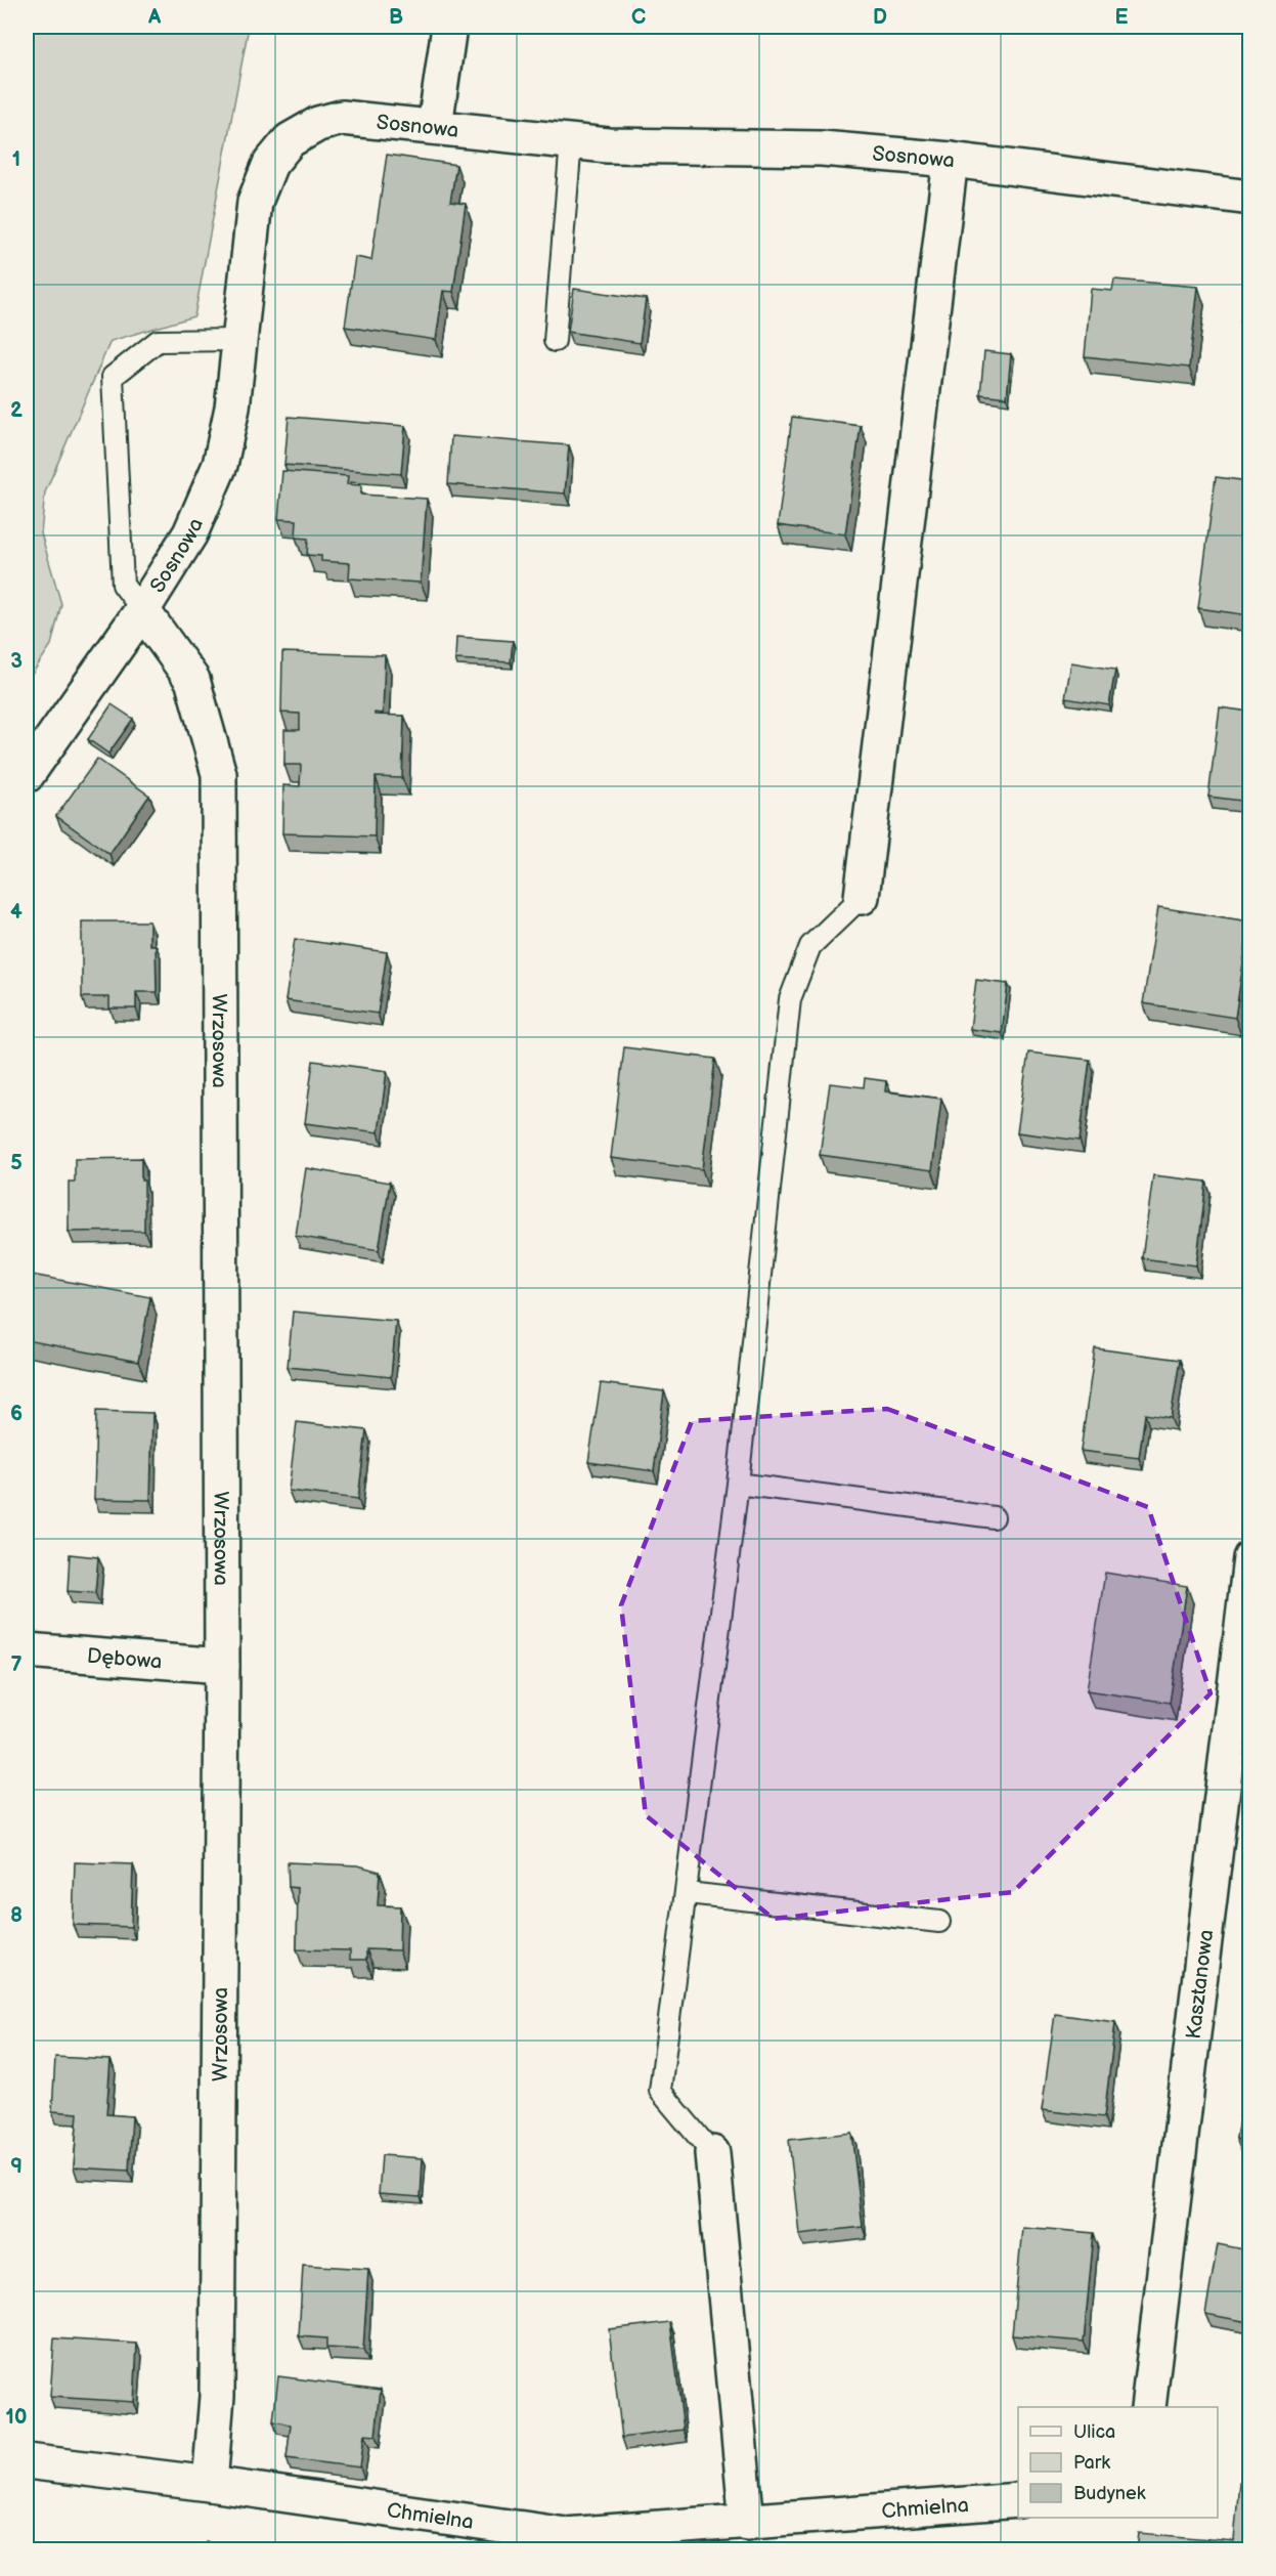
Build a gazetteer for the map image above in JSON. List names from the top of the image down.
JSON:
{
  "streets": {
    "street": [
      "Sosnowa",
      "Wrzosowa",
      "Dębowa",
      "Kasztanowa",
      "Chmielna"
    ]
  },
  "crossings": [
    ["Sosnowa", "Wrzosowa"],
    ["Wrzosowa", "Dębowa"],
    ["Wrzosowa", "Chmielna"]
  ],
  "legend": ["Ulica", "Park", "Budynek"],
  "grid": {
    "columns": [
      "A",
      "B",
      "C",
      "D",
      "E"
    ],
    "rows": [
      "1",
      "2",
      "3",
      "4",
      "5",
      "6",
      "7",
      "8",
      "9",
      "10"
    ]
  }
}
